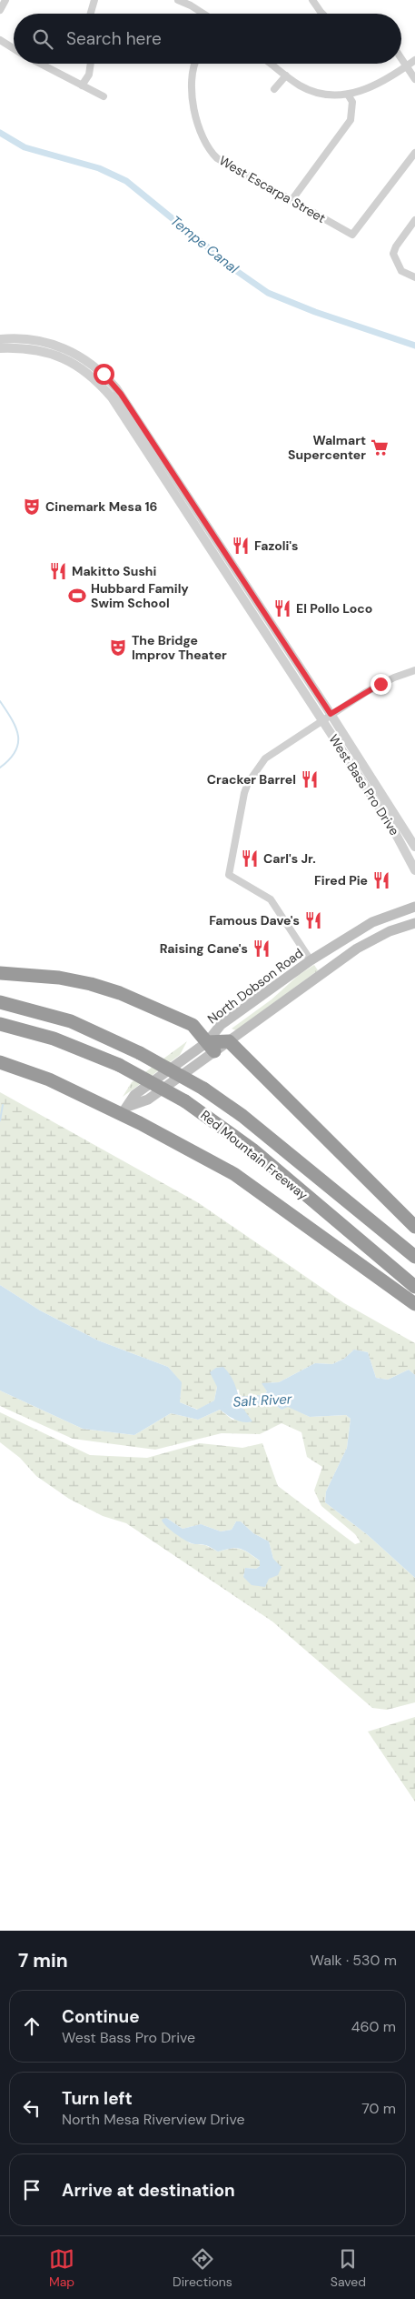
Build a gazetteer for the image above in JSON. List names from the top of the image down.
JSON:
{
  "streets": {
    "highway": ["Red Mountain Freeway"],
    "main road": ["North Dobson Road"],
    "street": ["West Escarpa Street", "West Bass Pro Drive"]
  },
  "water": ["Tempe Canal", "Salt River"],
  "places": {
    "supermarket": ["Walmart Supercenter"],
    "theatre": ["Cinemark Mesa 16", "The Bridge Improv Theater"],
    "restaurant": [
      "Fazoli's",
      "Makitto Sushi",
      "El Pollo Loco",
      "Cracker Barrel",
      "Carl's Jr.",
      "Fired Pie",
      "Famous Dave's",
      "Raising Cane's"
    ],
    "sports": ["Hubbard Family Swim School"]
  },
  "page": {
    "search": "Search here",
    "heading": ["7 min", "Walk · 530 m"],
    "list": [
      ["Continue", "West Bass Pro Drive", "460 m"],
      ["Turn left", "North Mesa Riverview Drive", "70 m"],
      "Arrive at destination"
    ],
    "nav": ["Map", "Directions", "Saved"]
  }
}
